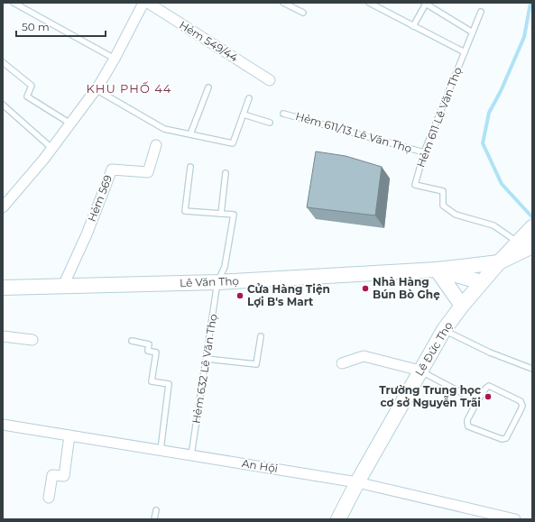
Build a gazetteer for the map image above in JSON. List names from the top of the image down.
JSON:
{
  "streets": {
    "main road": ["Lê Văn Thọ", "Lê Đức Thọ"],
    "street": ["Hẻm 549/44", "Hẻm 569", "An Hội"],
    "lane": ["Hẻm 611 Lê Văn Thọ", "Hẻm 611/13 Lê Văn Thọ", "Hẻm 632 Lê Văn Thọ"]
  },
  "crossings": [
    ["Hẻm 611 Lê Văn Thọ", "Hẻm 611/13 Lê Văn Thọ"],
    ["Hẻm 611 Lê Văn Thọ", "Lê Đức Thọ"],
    ["Hẻm 569", "Lê Văn Thọ"],
    ["Lê Văn Thọ", "Lê Đức Thọ"],
    ["Lê Văn Thọ", "Hẻm 632 Lê Văn Thọ"],
    ["Lê Đức Thọ", "An Hội"],
    ["Hẻm 632 Lê Văn Thọ", "An Hội"]
  ],
  "districts": ["KHU PHỐ 44"],
  "places": ["Nhà Hàng Bún Bò Ghẹ", "Cửa Hàng Tiện Lợi B's Mart", "Trường Trung học cơ sở Nguyễn Trãi"],
  "scale_bar": "50 m"
}
